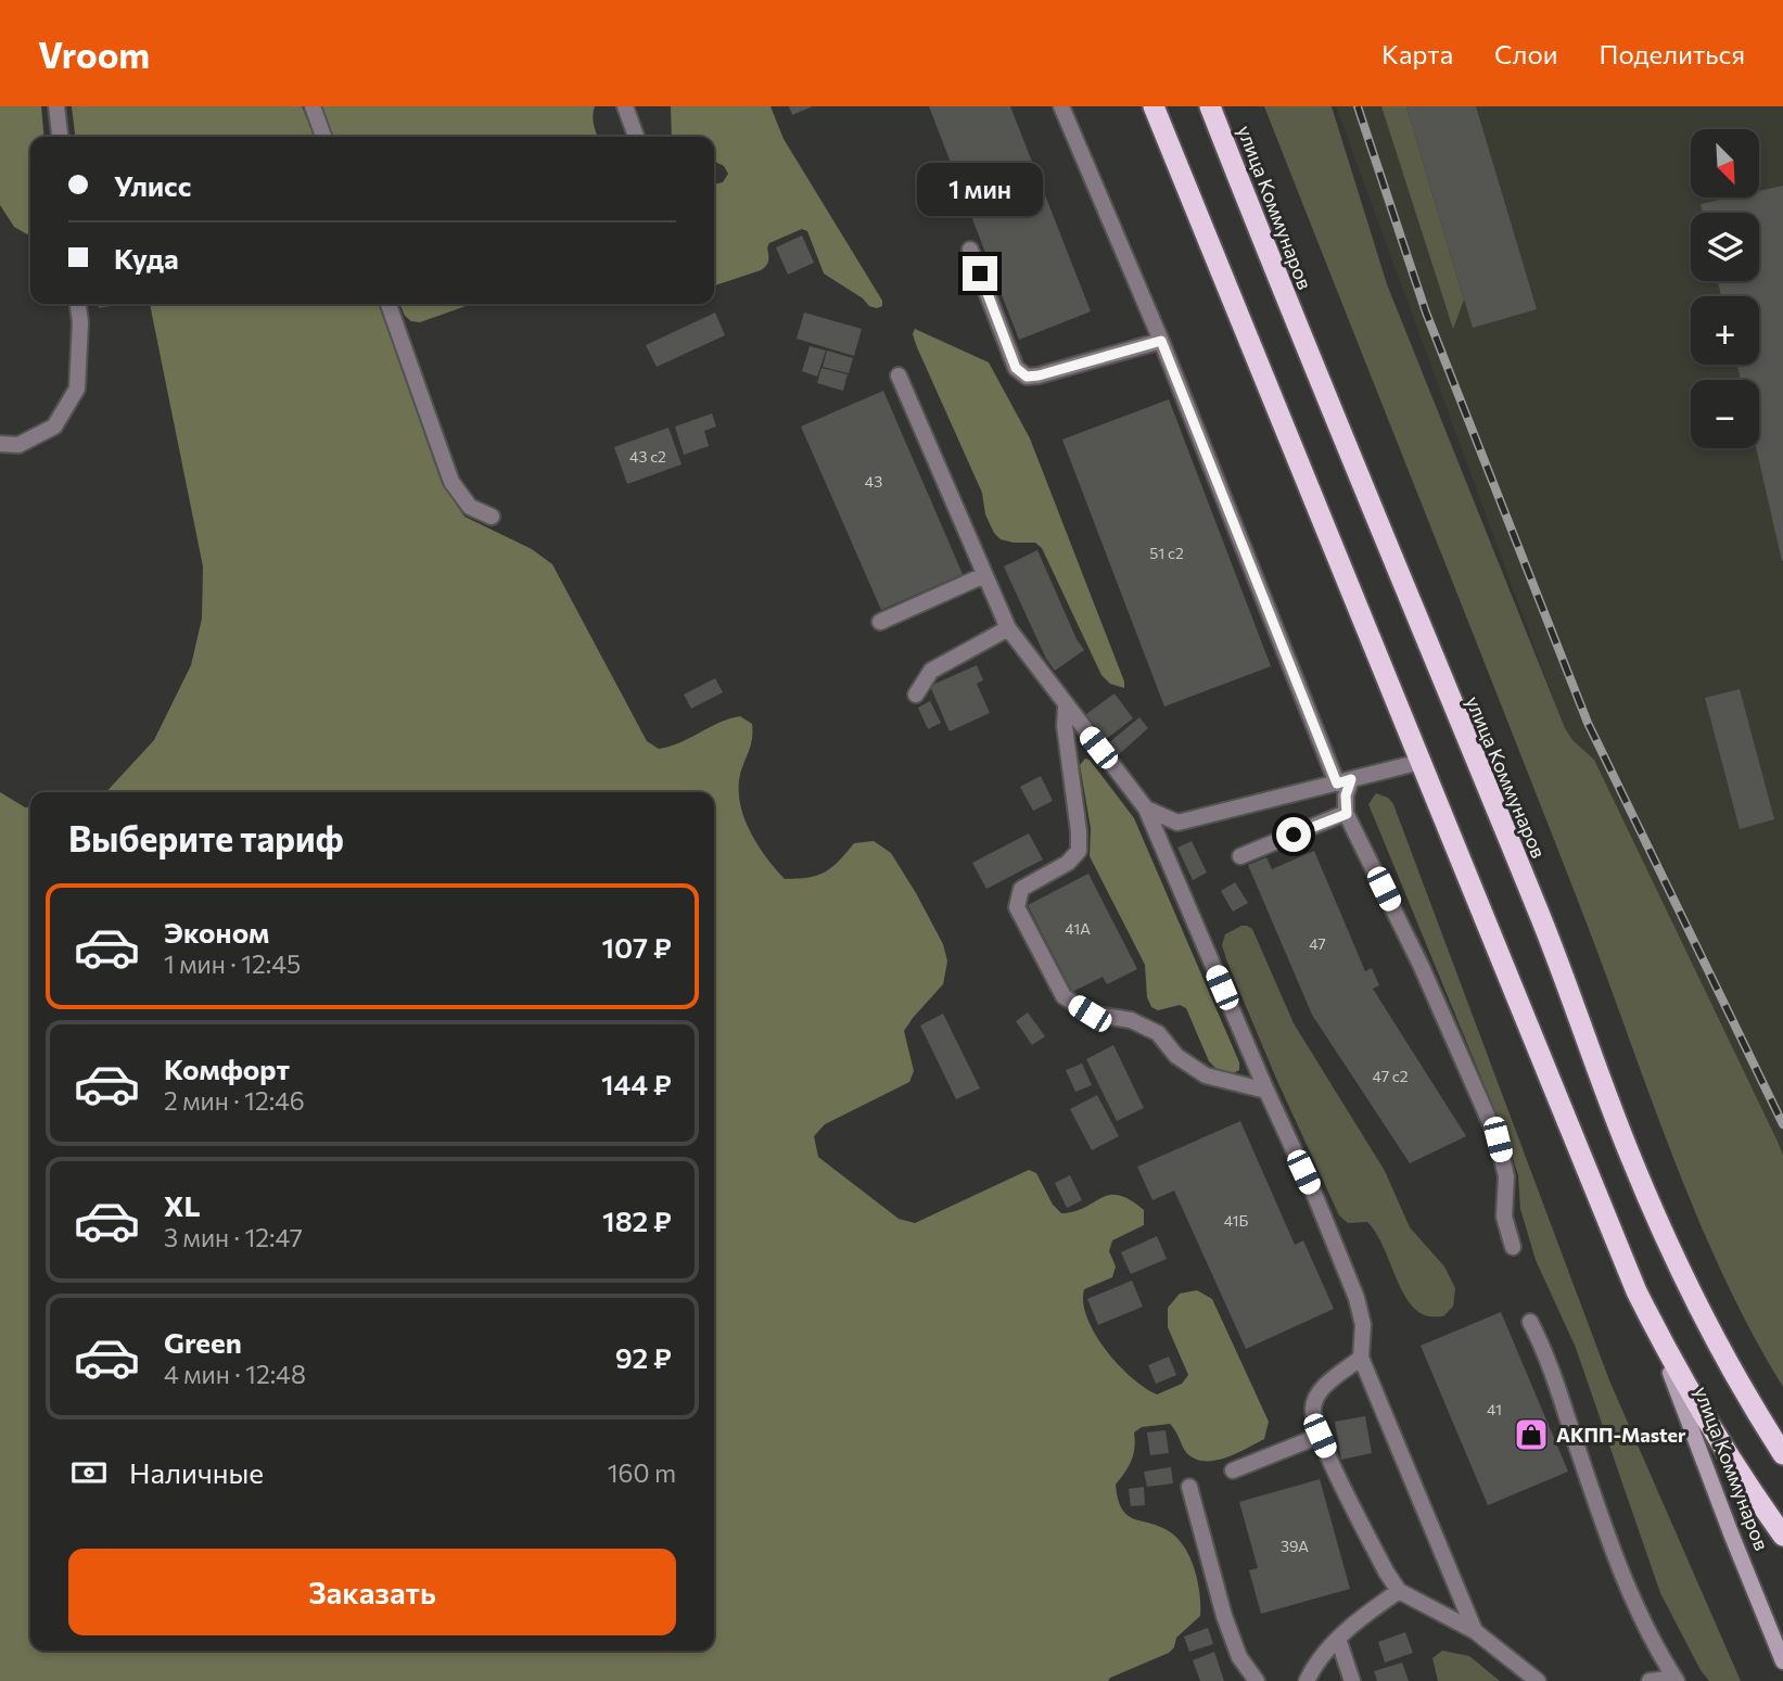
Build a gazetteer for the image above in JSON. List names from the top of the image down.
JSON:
{
  "streets": {
    "highway": ["улица Коммунаров"]
  },
  "places": {
    "shop": ["АКПП-Master"]
  },
  "house_numbers": [
    "43 с2",
    "43",
    "51 с2",
    "41А",
    "47",
    "47 с2",
    "41Б",
    "41",
    "39А"
  ],
  "north": "bottom right",
  "page": {
    "header": "Vroom",
    "nav": ["Карта", "Слои", "Поделиться"],
    "map_buttons": ["+", "−"],
    "banner": ["Улисс", "Куда"],
    "bubble": "1 мин",
    "heading": "Выберите тариф",
    "list": [
      {
        "name": "Эконом",
        "note": "1 мин · 12:45",
        "value": "107 ₽"
      },
      {
        "name": "Комфорт",
        "note": "2 мин · 12:46",
        "value": "144 ₽"
      },
      {
        "name": "XL",
        "note": "3 мин · 12:47",
        "value": "182 ₽"
      },
      {
        "name": "Green",
        "note": "4 мин · 12:48",
        "value": "92 ₽"
      }
    ],
    "pay": ["Наличные", "160 m"],
    "buttons": "Заказать"
  }
}
